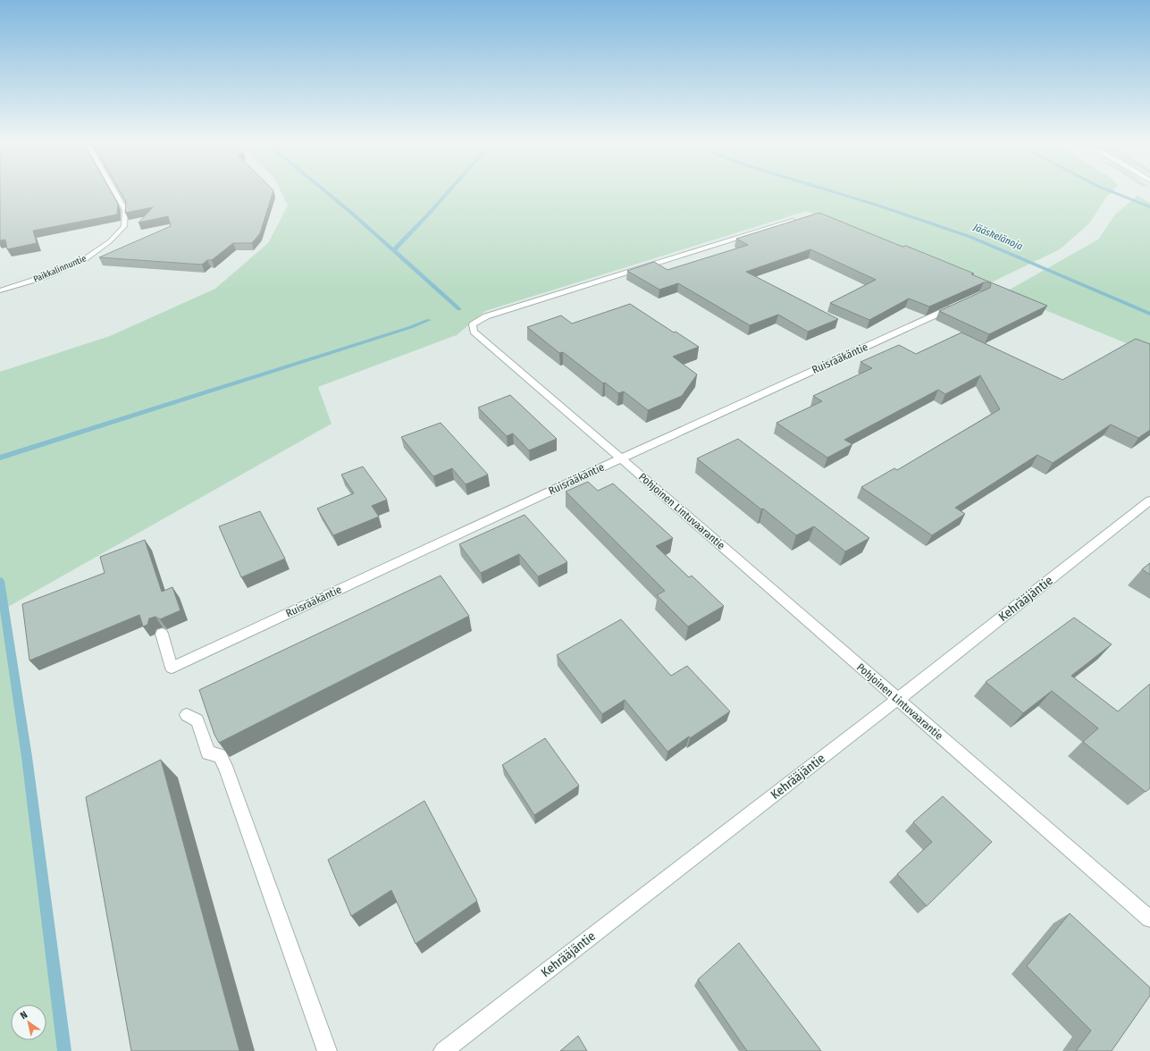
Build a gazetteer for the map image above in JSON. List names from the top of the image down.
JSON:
{
  "streets": {
    "street": [
      "Paikkalinnuntie",
      "Ruisrääkäntie",
      "Pohjoinen Lintuvaarantie",
      "Kehrääjäntie"
    ]
  },
  "crossings": [
    ["Ruisrääkäntie", "Pohjoinen Lintuvaarantie"],
    ["Pohjoinen Lintuvaarantie", "Kehrääjäntie"]
  ],
  "water": ["Jääskelänoja"],
  "north": "top left"
}
